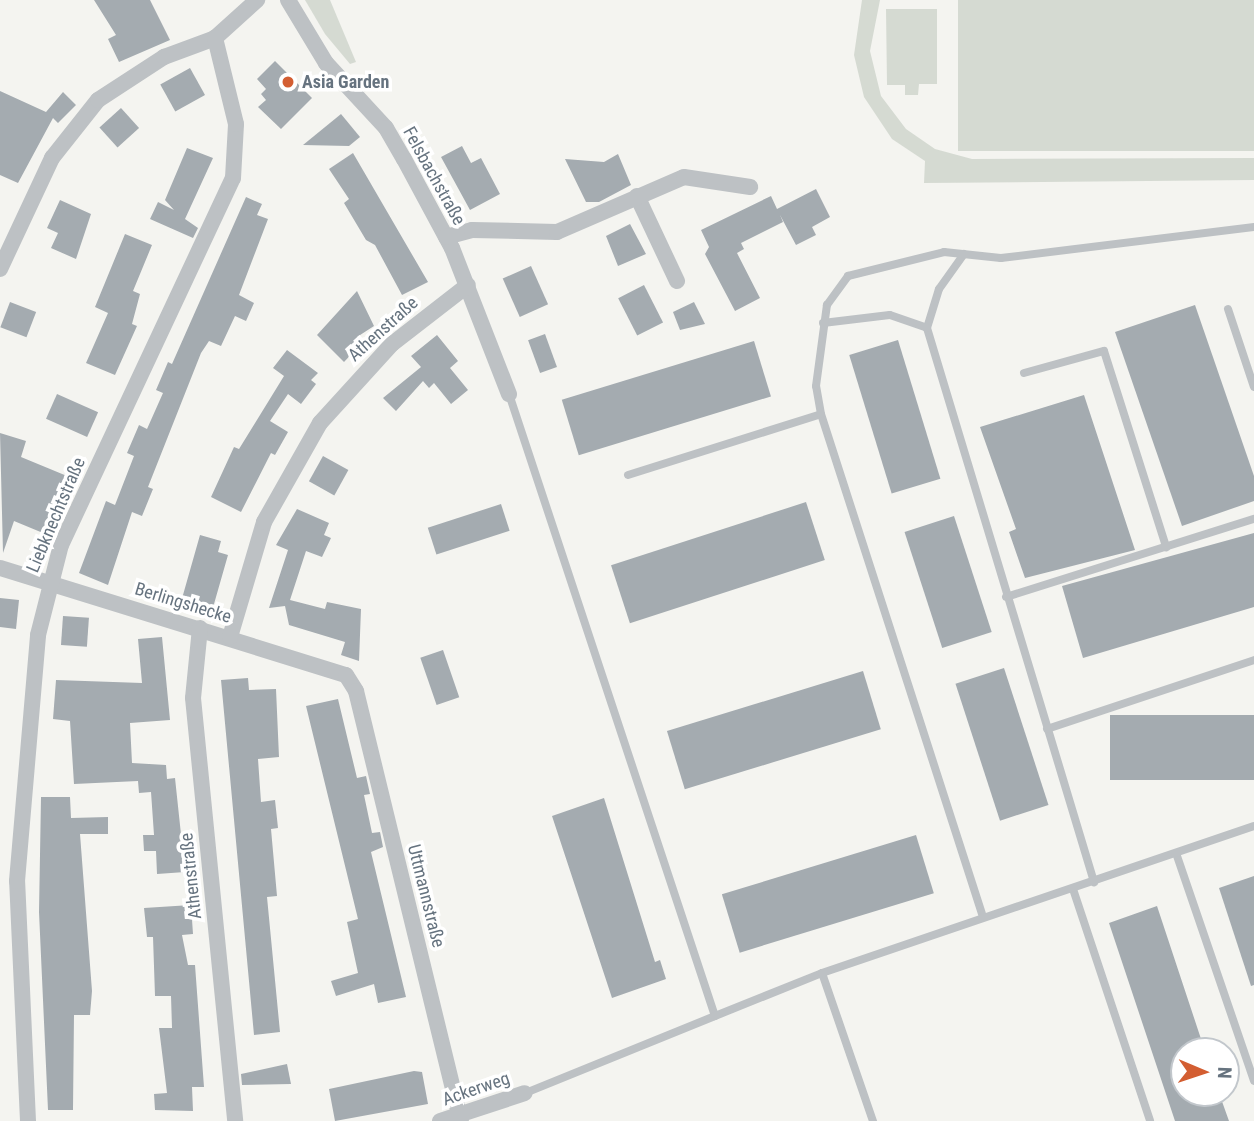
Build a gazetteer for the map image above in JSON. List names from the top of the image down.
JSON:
{
  "streets": {
    "street": [
      "Felsbachstraße",
      "Athenstraße",
      "Liebknechtstraße",
      "Berlingshecke",
      "Uttmannstraße",
      "Ackerweg"
    ]
  },
  "crossings": [
    ["Felsbachstraße", "Athenstraße"],
    ["Athenstraße", "Berlingshecke"],
    ["Liebknechtstraße", "Berlingshecke"],
    ["Berlingshecke", "Uttmannstraße"],
    ["Uttmannstraße", "Ackerweg"]
  ],
  "places": ["Asia Garden"],
  "north": "right"
}
